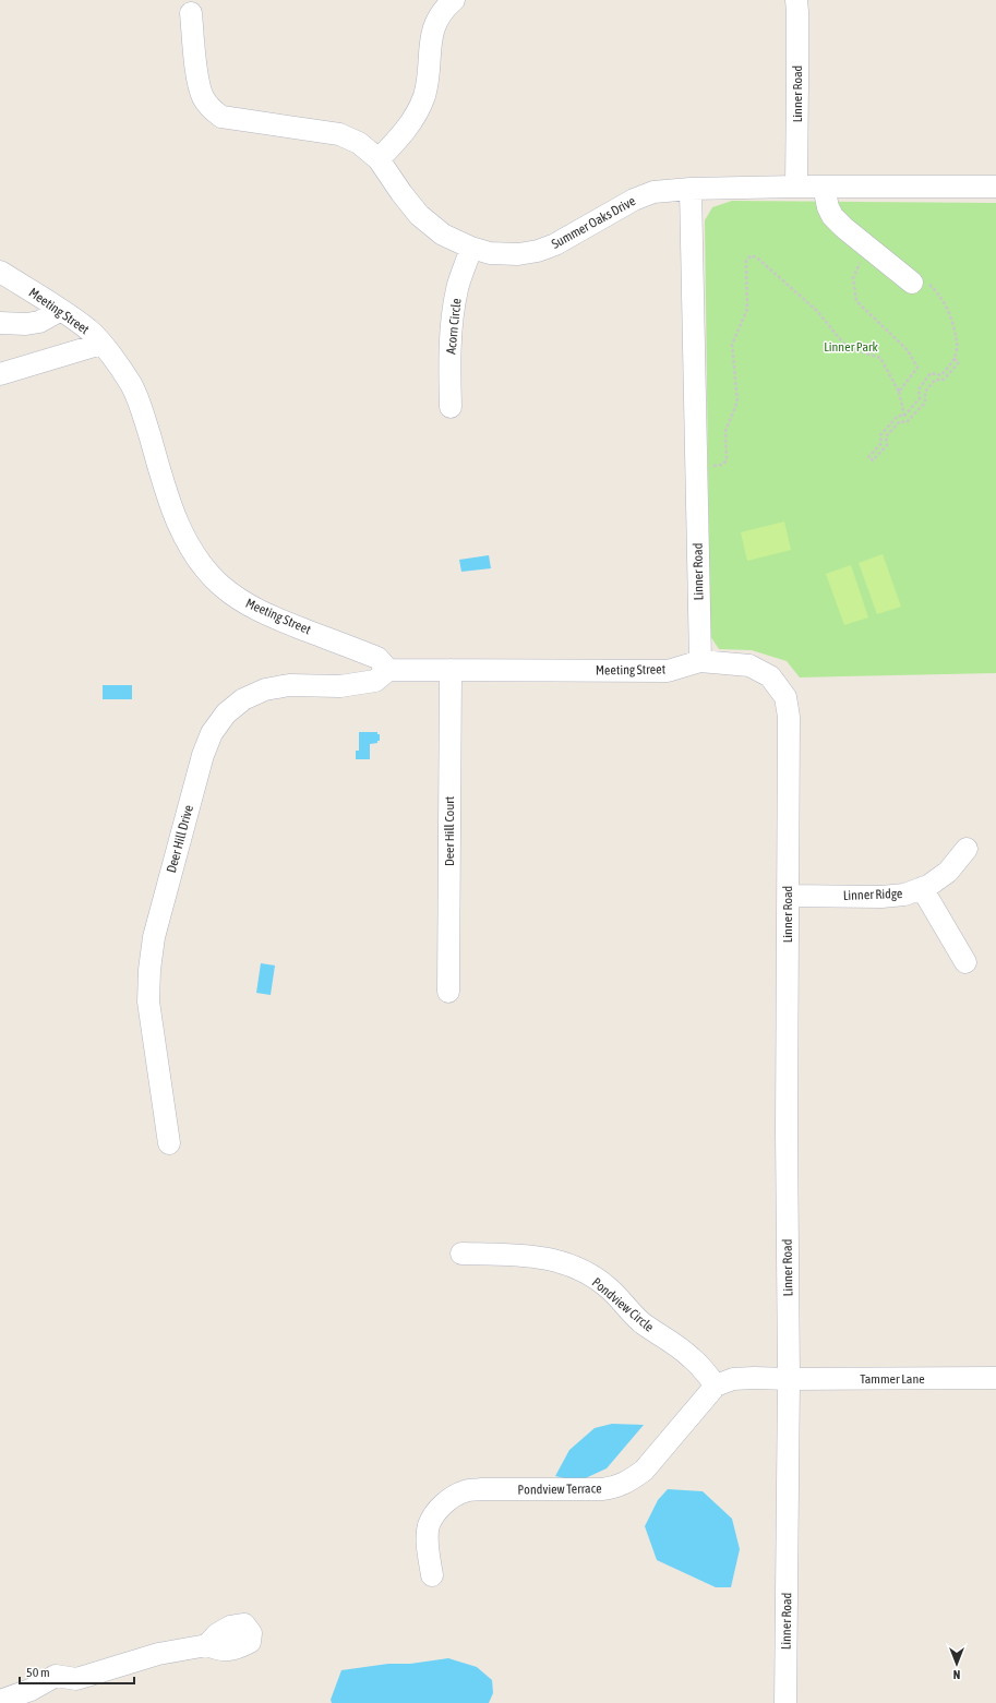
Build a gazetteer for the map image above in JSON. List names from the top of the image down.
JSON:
{
  "streets": {
    "street": [
      "Linner Road",
      "Summer Oaks Drive",
      "Meeting Street",
      "Acorn Circle",
      "Deer Hill Court",
      "Deer Hill Drive",
      "Linner Ridge",
      "Pondview Circle",
      "Tammer Lane",
      "Pondview Terrace"
    ]
  },
  "crossings": [
    ["Linner Road", "Summer Oaks Drive"],
    ["Linner Road", "Meeting Street"],
    ["Linner Road", "Linner Ridge"],
    ["Linner Road", "Tammer Lane"],
    ["Summer Oaks Drive", "Acorn Circle"],
    ["Meeting Street", "Deer Hill Court"],
    ["Meeting Street", "Deer Hill Drive"],
    ["Pondview Circle", "Pondview Terrace"]
  ],
  "parks": ["Linner Park"],
  "scale_bar": "50 m",
  "north": "bottom"
}
